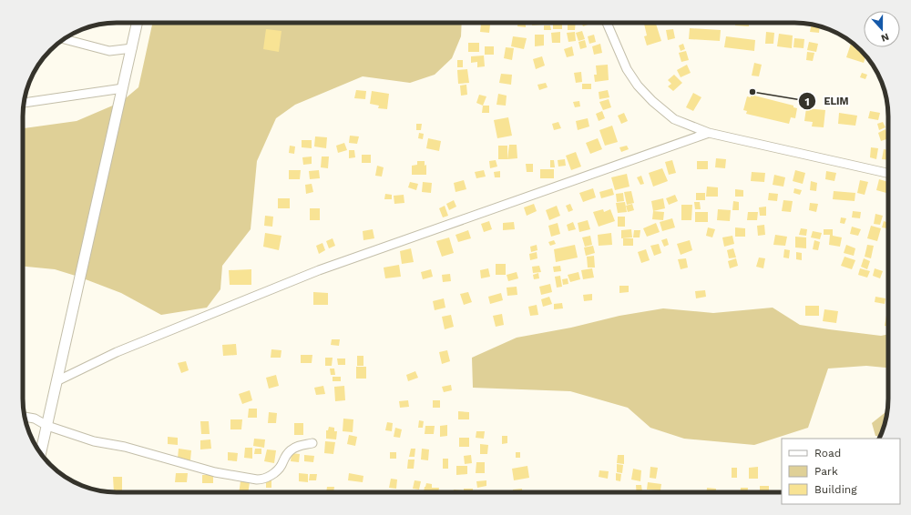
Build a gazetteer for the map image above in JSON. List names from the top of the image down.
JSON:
{
  "places": ["ELIM"],
  "legend": ["Road", "Park", "Building"],
  "north": "bottom"
}
